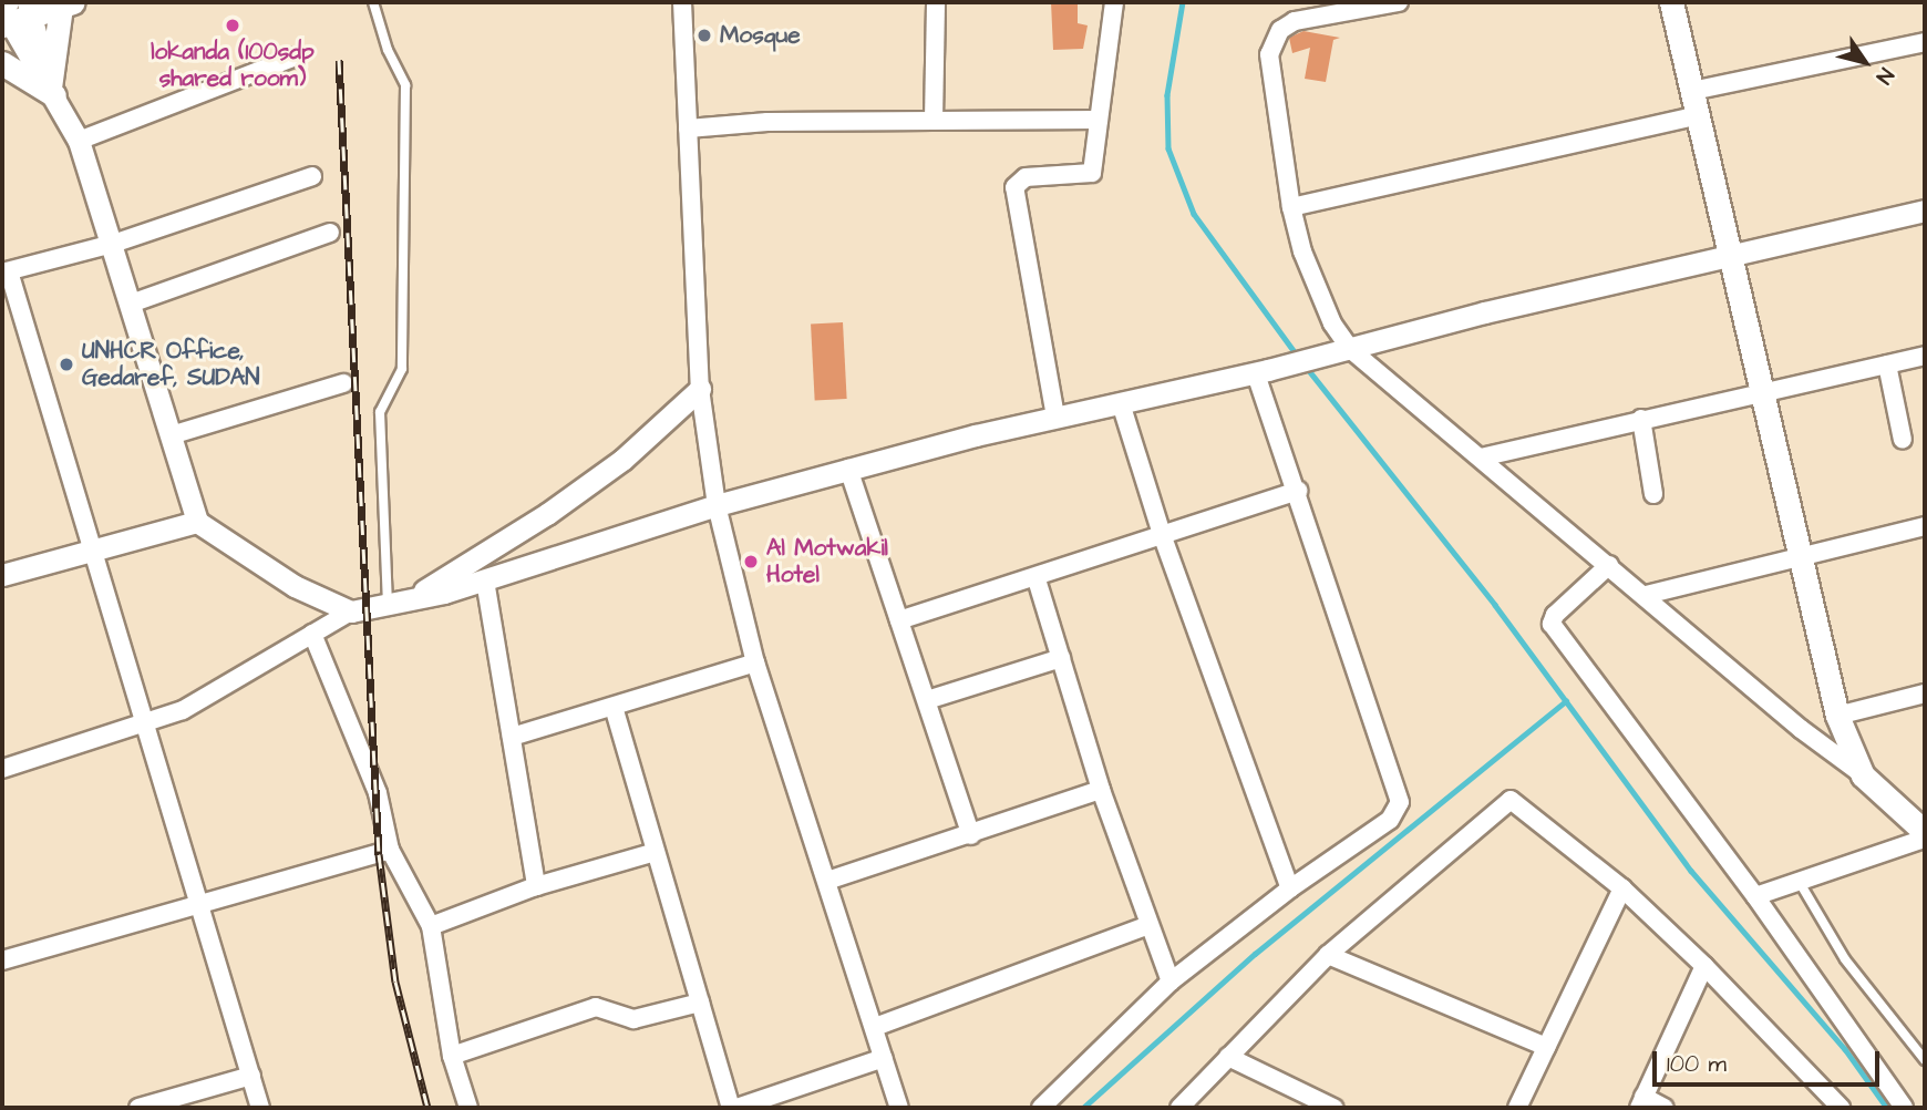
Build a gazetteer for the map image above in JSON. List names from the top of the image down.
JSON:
{
  "places": [
    "lokanda (100sdp shared room)",
    "Mosque",
    "UNHCR Office, Gedaref, SUDAN",
    "Al Motwakil Hotel"
  ],
  "scale_bar": "100 m",
  "north": "bottom right"
}
